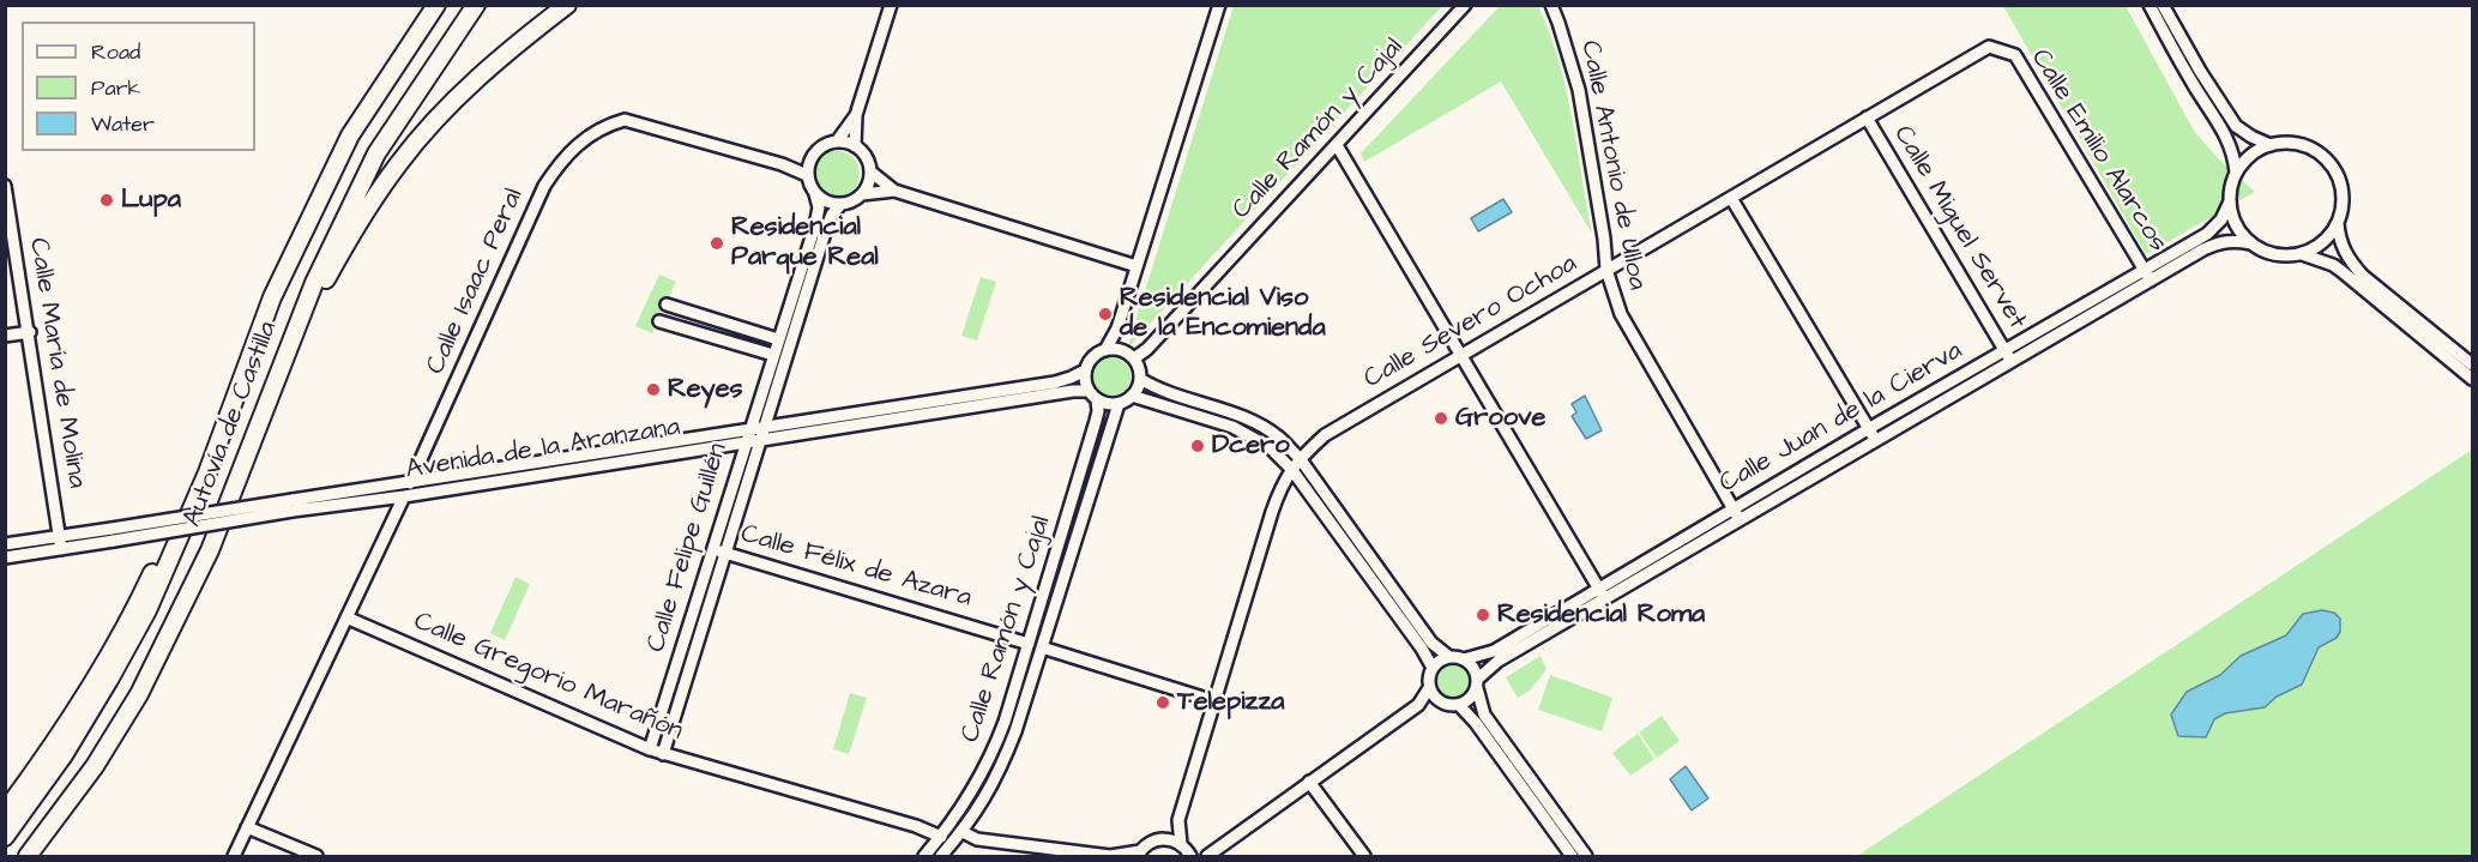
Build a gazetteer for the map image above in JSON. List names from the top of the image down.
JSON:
{
  "streets": {
    "highway": ["Autovía de Castilla"],
    "street": [
      "Calle Ramón y Cajal",
      "Calle Emilio Alarcos",
      "Calle Antonio de Ulloa",
      "Calle Miguel Servet",
      "Calle Isaac Peral",
      "Calle Severo Ochoa",
      "Calle María de Molina",
      "Calle Juan de la Cierva",
      "Avenida de la Aranzana",
      "Calle Felipe Guillén",
      "Calle Félix de Azara",
      "Calle Gregorio Marañón"
    ]
  },
  "crossings": [
    ["Calle Ramón y Cajal", "Avenida de la Aranzana"],
    ["Calle Ramón y Cajal", "Calle Félix de Azara"],
    ["Calle Ramón y Cajal", "Calle Gregorio Marañón"],
    ["Calle Emilio Alarcos", "Calle Severo Ochoa"],
    ["Calle Emilio Alarcos", "Calle Juan de la Cierva"],
    ["Calle Antonio de Ulloa", "Calle Severo Ochoa"],
    ["Calle Antonio de Ulloa", "Calle Juan de la Cierva"],
    ["Calle Miguel Servet", "Calle Severo Ochoa"],
    ["Calle Miguel Servet", "Calle Juan de la Cierva"],
    ["Calle Isaac Peral", "Avenida de la Aranzana"],
    ["Calle María de Molina", "Avenida de la Aranzana"],
    ["Avenida de la Aranzana", "Calle Felipe Guillén"],
    ["Calle Felipe Guillén", "Calle Félix de Azara"],
    ["Calle Felipe Guillén", "Calle Gregorio Marañón"]
  ],
  "places": [
    "Lupa",
    "Residencial Parque Real",
    "Residencial Viso de la Encomienda",
    "Reyes",
    "Groove",
    "Dcero",
    "Residencial Roma",
    "Telepizza"
  ],
  "legend": ["Road", "Park", "Water"]
}
